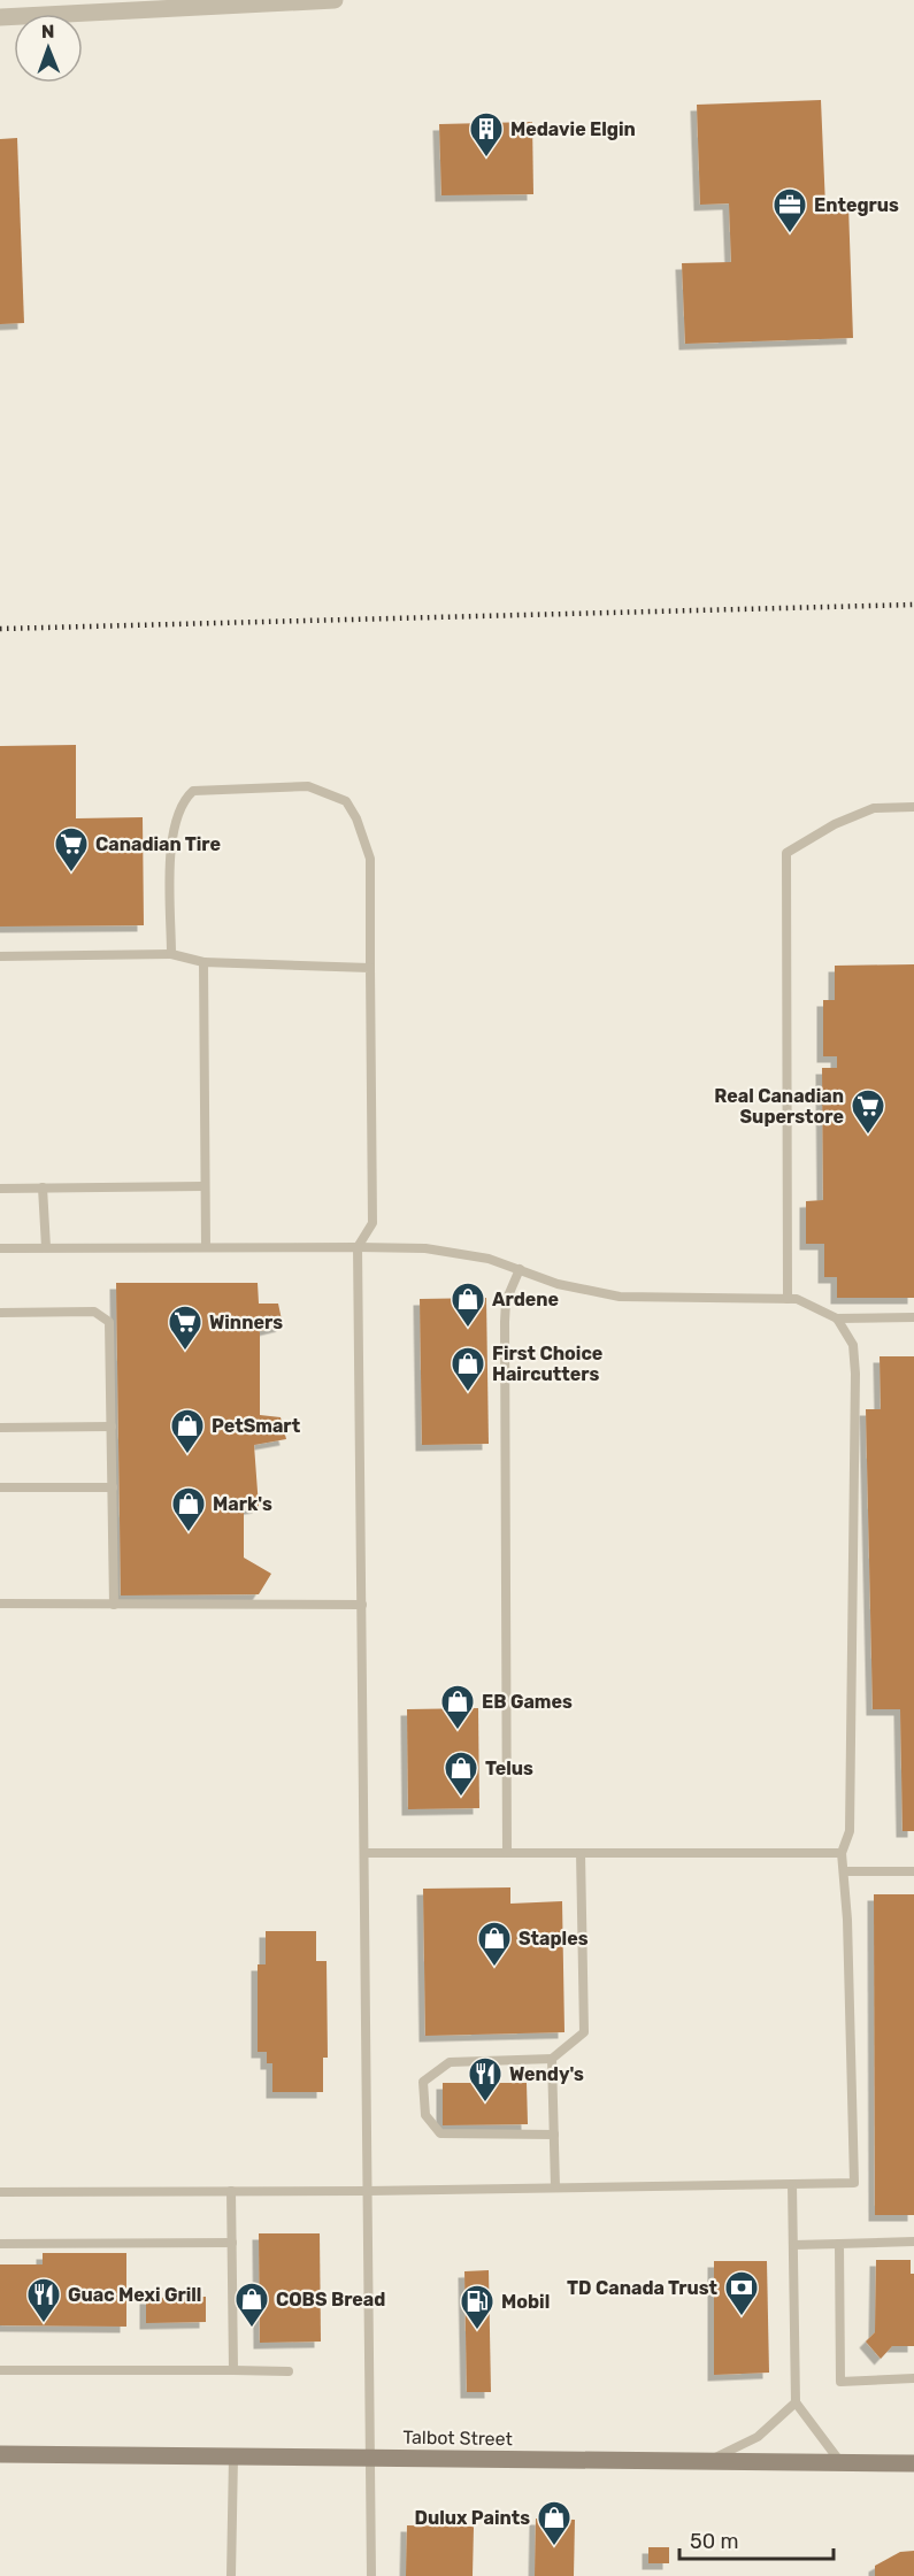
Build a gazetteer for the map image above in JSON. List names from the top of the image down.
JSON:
{
  "streets": {
    "main road": ["Talbot Street"]
  },
  "places": {
    "building": ["Medavie Elgin"],
    "office": ["Entegrus"],
    "supermarket": ["Canadian Tire", "Real Canadian Superstore", "Winners"],
    "shop": [
      "Ardene",
      "First Choice Haircutters",
      "PetSmart",
      "Mark's",
      "EB Games",
      "Telus",
      "Staples",
      "COBS Bread",
      "Dulux Paints"
    ],
    "restaurant": ["Wendy's", "Guac Mexi Grill"],
    "bank": ["TD Canada Trust"],
    "fuel station": ["Mobil"]
  },
  "scale_bar": "50 m",
  "north": "top"
}
